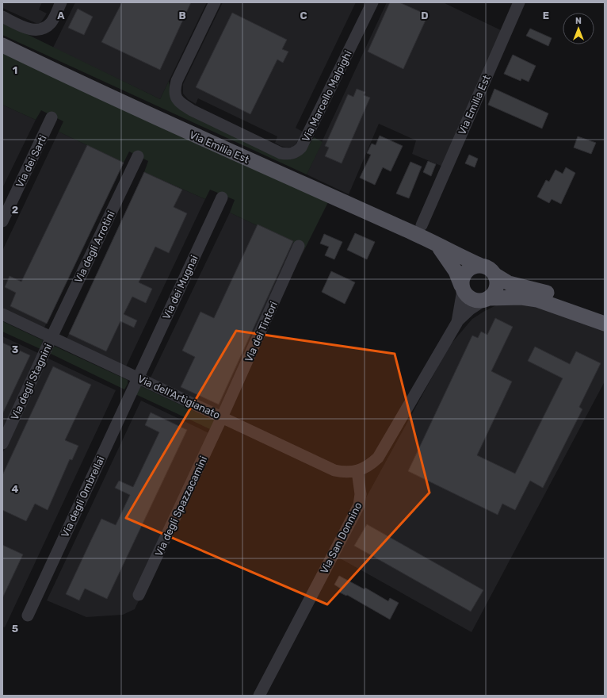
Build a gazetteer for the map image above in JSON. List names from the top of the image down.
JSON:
{
  "streets": {
    "main road": ["Via Emilia Est"],
    "street": [
      "Via Marcello Malpighi",
      "Via dei Sarti",
      "Via degli Arrotini",
      "Via dei Mugnai",
      "Via dei Tintori",
      "Via degli Stagnini",
      "Via dell'Artigianato",
      "Via degli Ombrellai",
      "Via degli Spazzacamini",
      "Via San Donnino"
    ]
  },
  "crossings": [
    ["Via degli Arrotini", "Via degli Stagnini"],
    ["Via degli Arrotini", "Via dell'Artigianato"],
    ["Via dei Mugnai", "Via dell'Artigianato"],
    ["Via dei Mugnai", "Via degli Ombrellai"],
    ["Via dei Tintori", "Via dell'Artigianato"],
    ["Via dei Tintori", "Via degli Spazzacamini"],
    ["Via degli Stagnini", "Via dell'Artigianato"],
    ["Via dell'Artigianato", "Via degli Ombrellai"],
    ["Via dell'Artigianato", "Via degli Spazzacamini"],
    ["Via dell'Artigianato", "Via San Donnino"]
  ],
  "north": "top",
  "grid": {
    "columns": [
      "A",
      "B",
      "C",
      "D",
      "E"
    ],
    "rows": [
      "1",
      "2",
      "3",
      "4",
      "5"
    ]
  }
}
